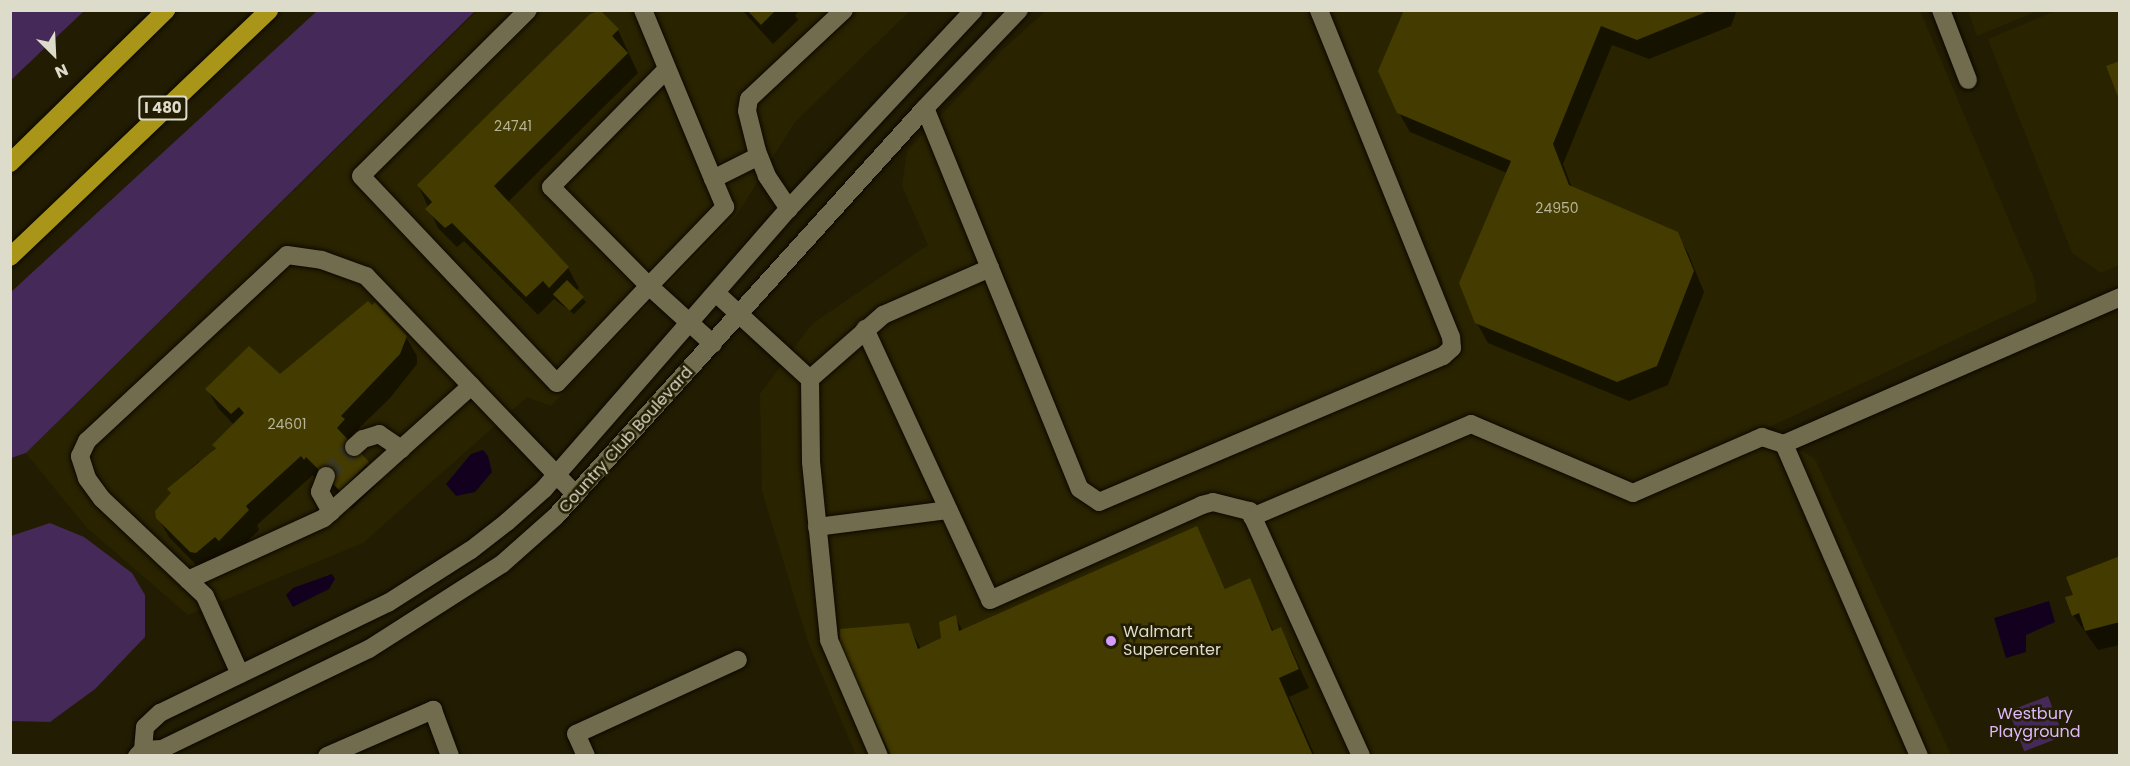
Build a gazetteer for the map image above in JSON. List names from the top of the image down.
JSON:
{
  "streets": {
    "highway": ["I 480"],
    "street": ["Country Club Boulevard"]
  },
  "parks": ["Westbury Playground"],
  "places": ["Walmart Supercenter"],
  "house_numbers": ["24741", "24950", "24601"],
  "north": "bottom right"
}
